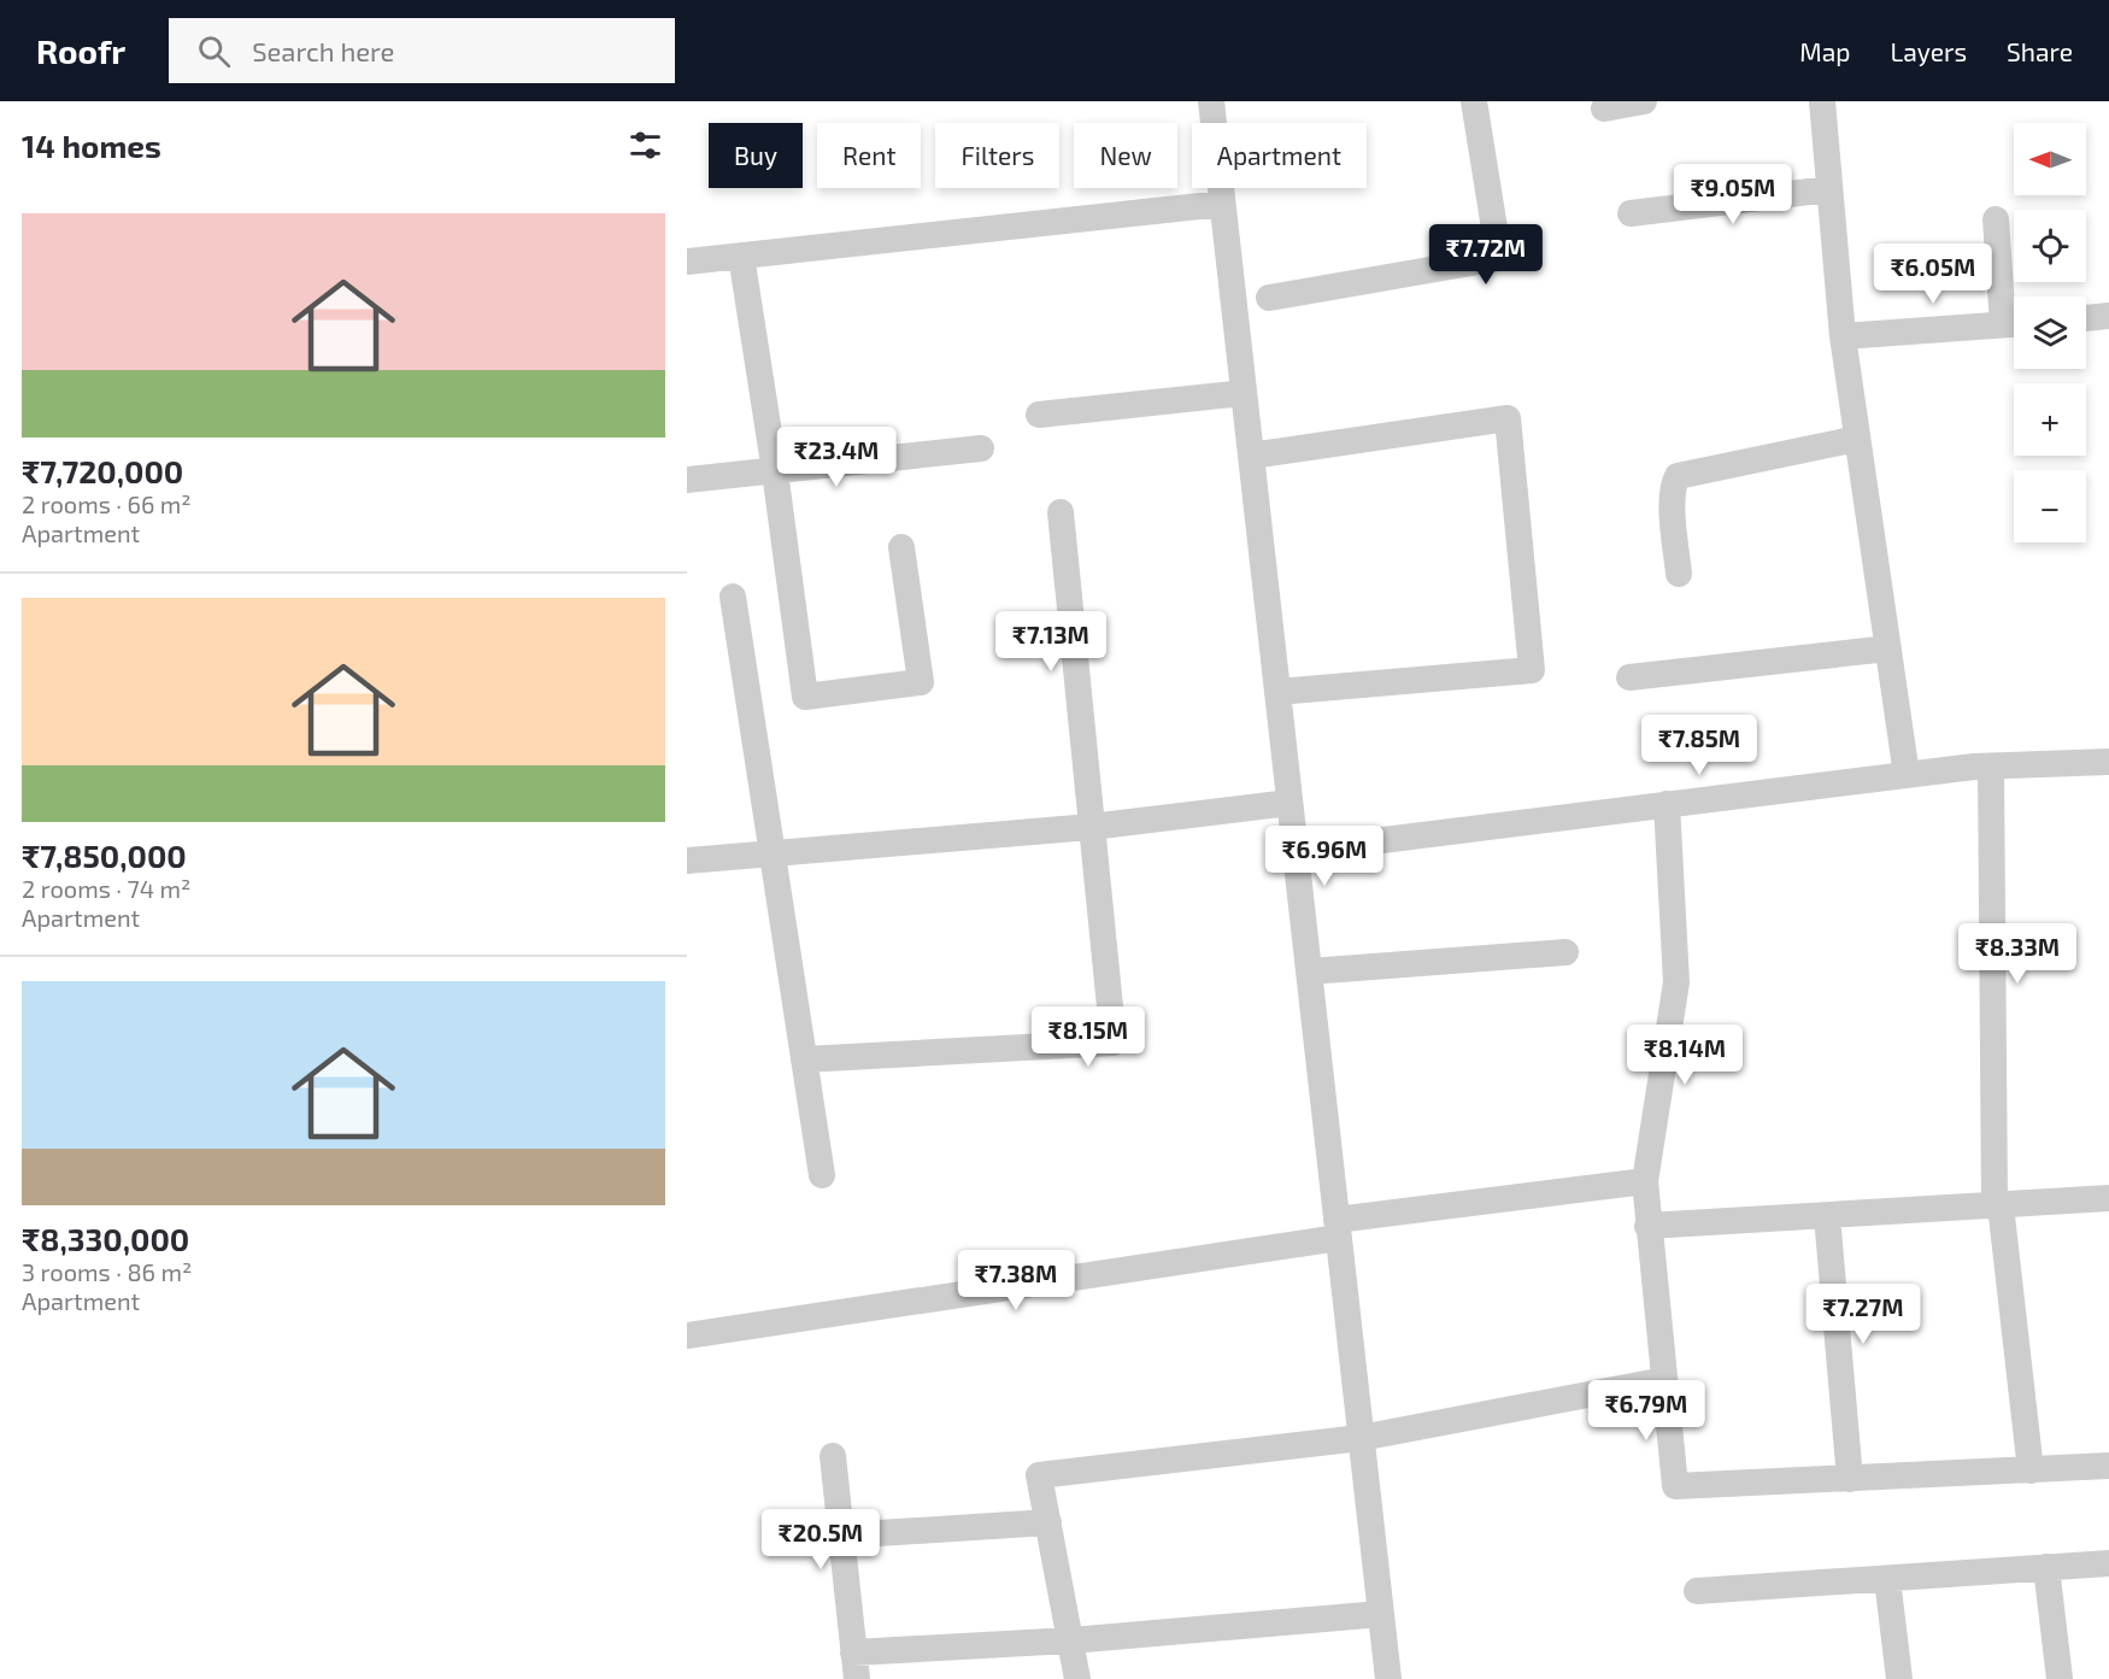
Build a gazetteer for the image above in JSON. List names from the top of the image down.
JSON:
{
  "north": "left",
  "page": {
    "header": "Roofr",
    "search": "Search here",
    "nav": ["Map", "Layers", "Share"],
    "heading": "14 homes",
    "map_buttons": ["+", "−"],
    "chip": [
      "Buy",
      "Rent",
      "Filters",
      "New",
      "Apartment"
    ],
    "price": [
      "₹9.05M",
      "₹7.72M",
      "₹6.05M",
      "₹23.4M",
      "₹7.13M",
      "₹7.85M",
      "₹6.96M",
      "₹8.33M",
      "₹8.15M",
      "₹8.14M",
      "₹7.38M",
      "₹7.27M",
      "₹6.79M",
      "₹20.5M"
    ],
    "list": [
      {
        "name": "₹7,720,000",
        "note": "2 rooms · 66 m² · Apartment"
      },
      {
        "name": "₹7,850,000",
        "note": "2 rooms · 74 m² · Apartment"
      },
      {
        "name": "₹8,330,000",
        "note": "3 rooms · 86 m² · Apartment"
      }
    ]
  }
}
